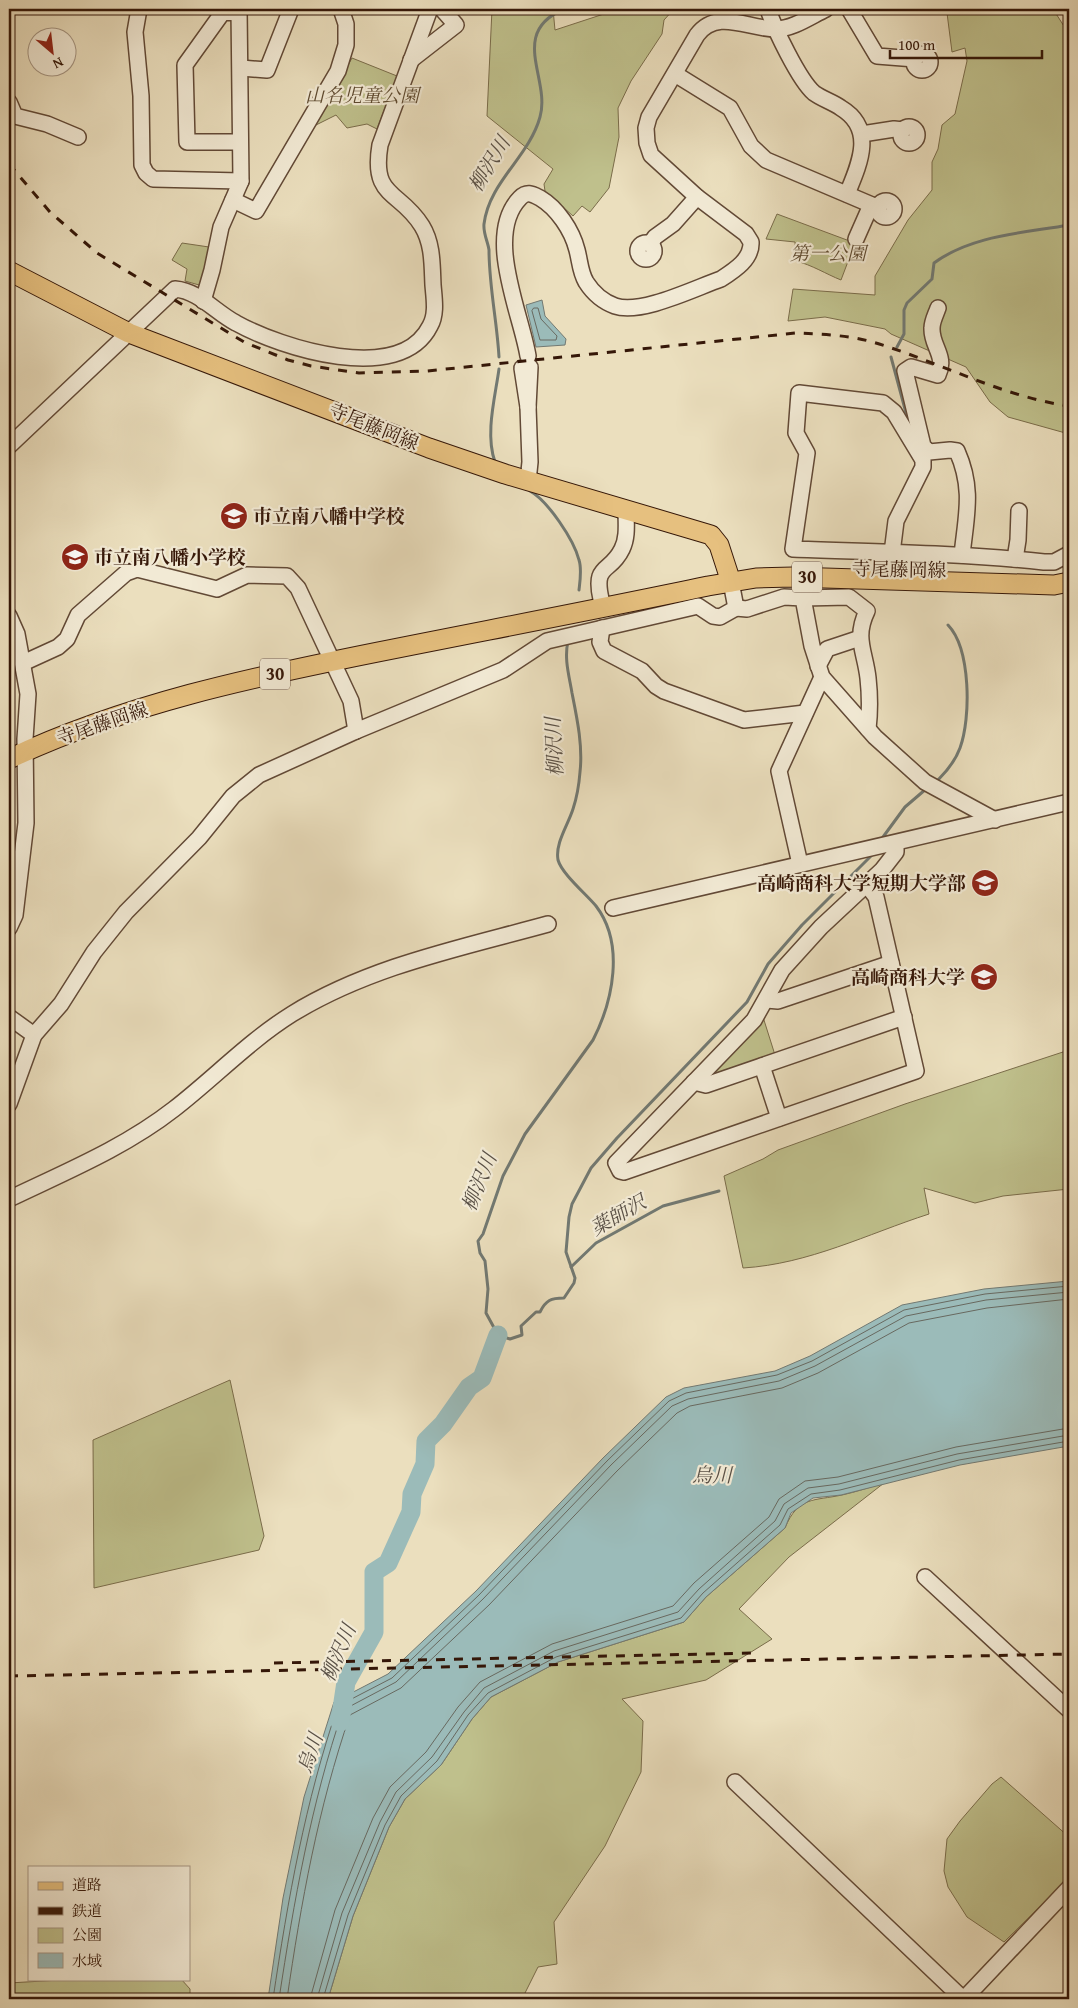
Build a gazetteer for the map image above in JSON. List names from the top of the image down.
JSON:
{
  "streets": {
    "main road": ["寺尾藤岡線", "30"]
  },
  "water": ["柳沢川", "薬師沢", "烏川"],
  "parks": ["山名児童公園", "第一公園"],
  "places": {
    "school or university": [
      "市立南八幡中学校",
      "市立南八幡小学校",
      "高崎商科大学短期大学部",
      "高崎商科大学"
    ]
  },
  "legend": [
    "道路",
    "鉄道",
    "公園",
    "水域"
  ],
  "scale_bar": "100 m",
  "north": "bottom right"
}
